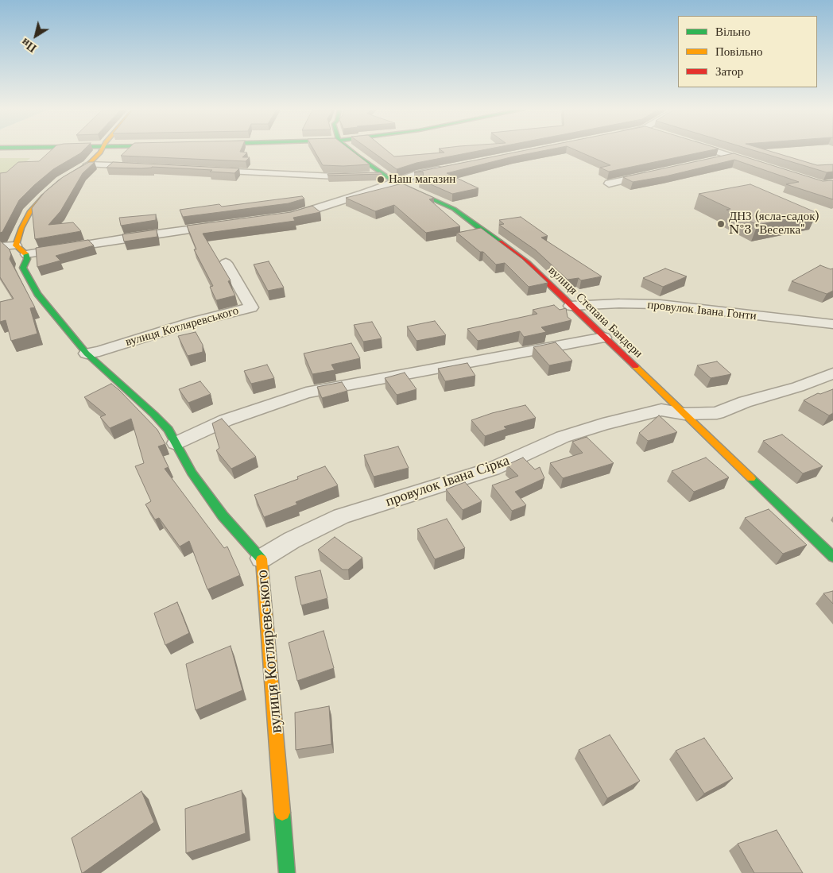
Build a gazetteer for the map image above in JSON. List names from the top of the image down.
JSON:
{
  "streets": {
    "street": [
      "провулок Івана Гонти",
      "вулиця Степана Бандери",
      "вулиця Котляревського",
      "провулок Івана Сірка"
    ]
  },
  "crossings": [
    ["провулок Івана Гонти", "вулиця Степана Бандери"],
    ["вулиця Степана Бандери", "провулок Івана Сірка"],
    ["вулиця Котляревського", "провулок Івана Сірка"]
  ],
  "places": ["Наш магазин", "ДНЗ (ясла-садок) №3 \"Веселка\""],
  "legend": ["Вільно", "Повільно", "Затор"],
  "north": "bottom left"
}
